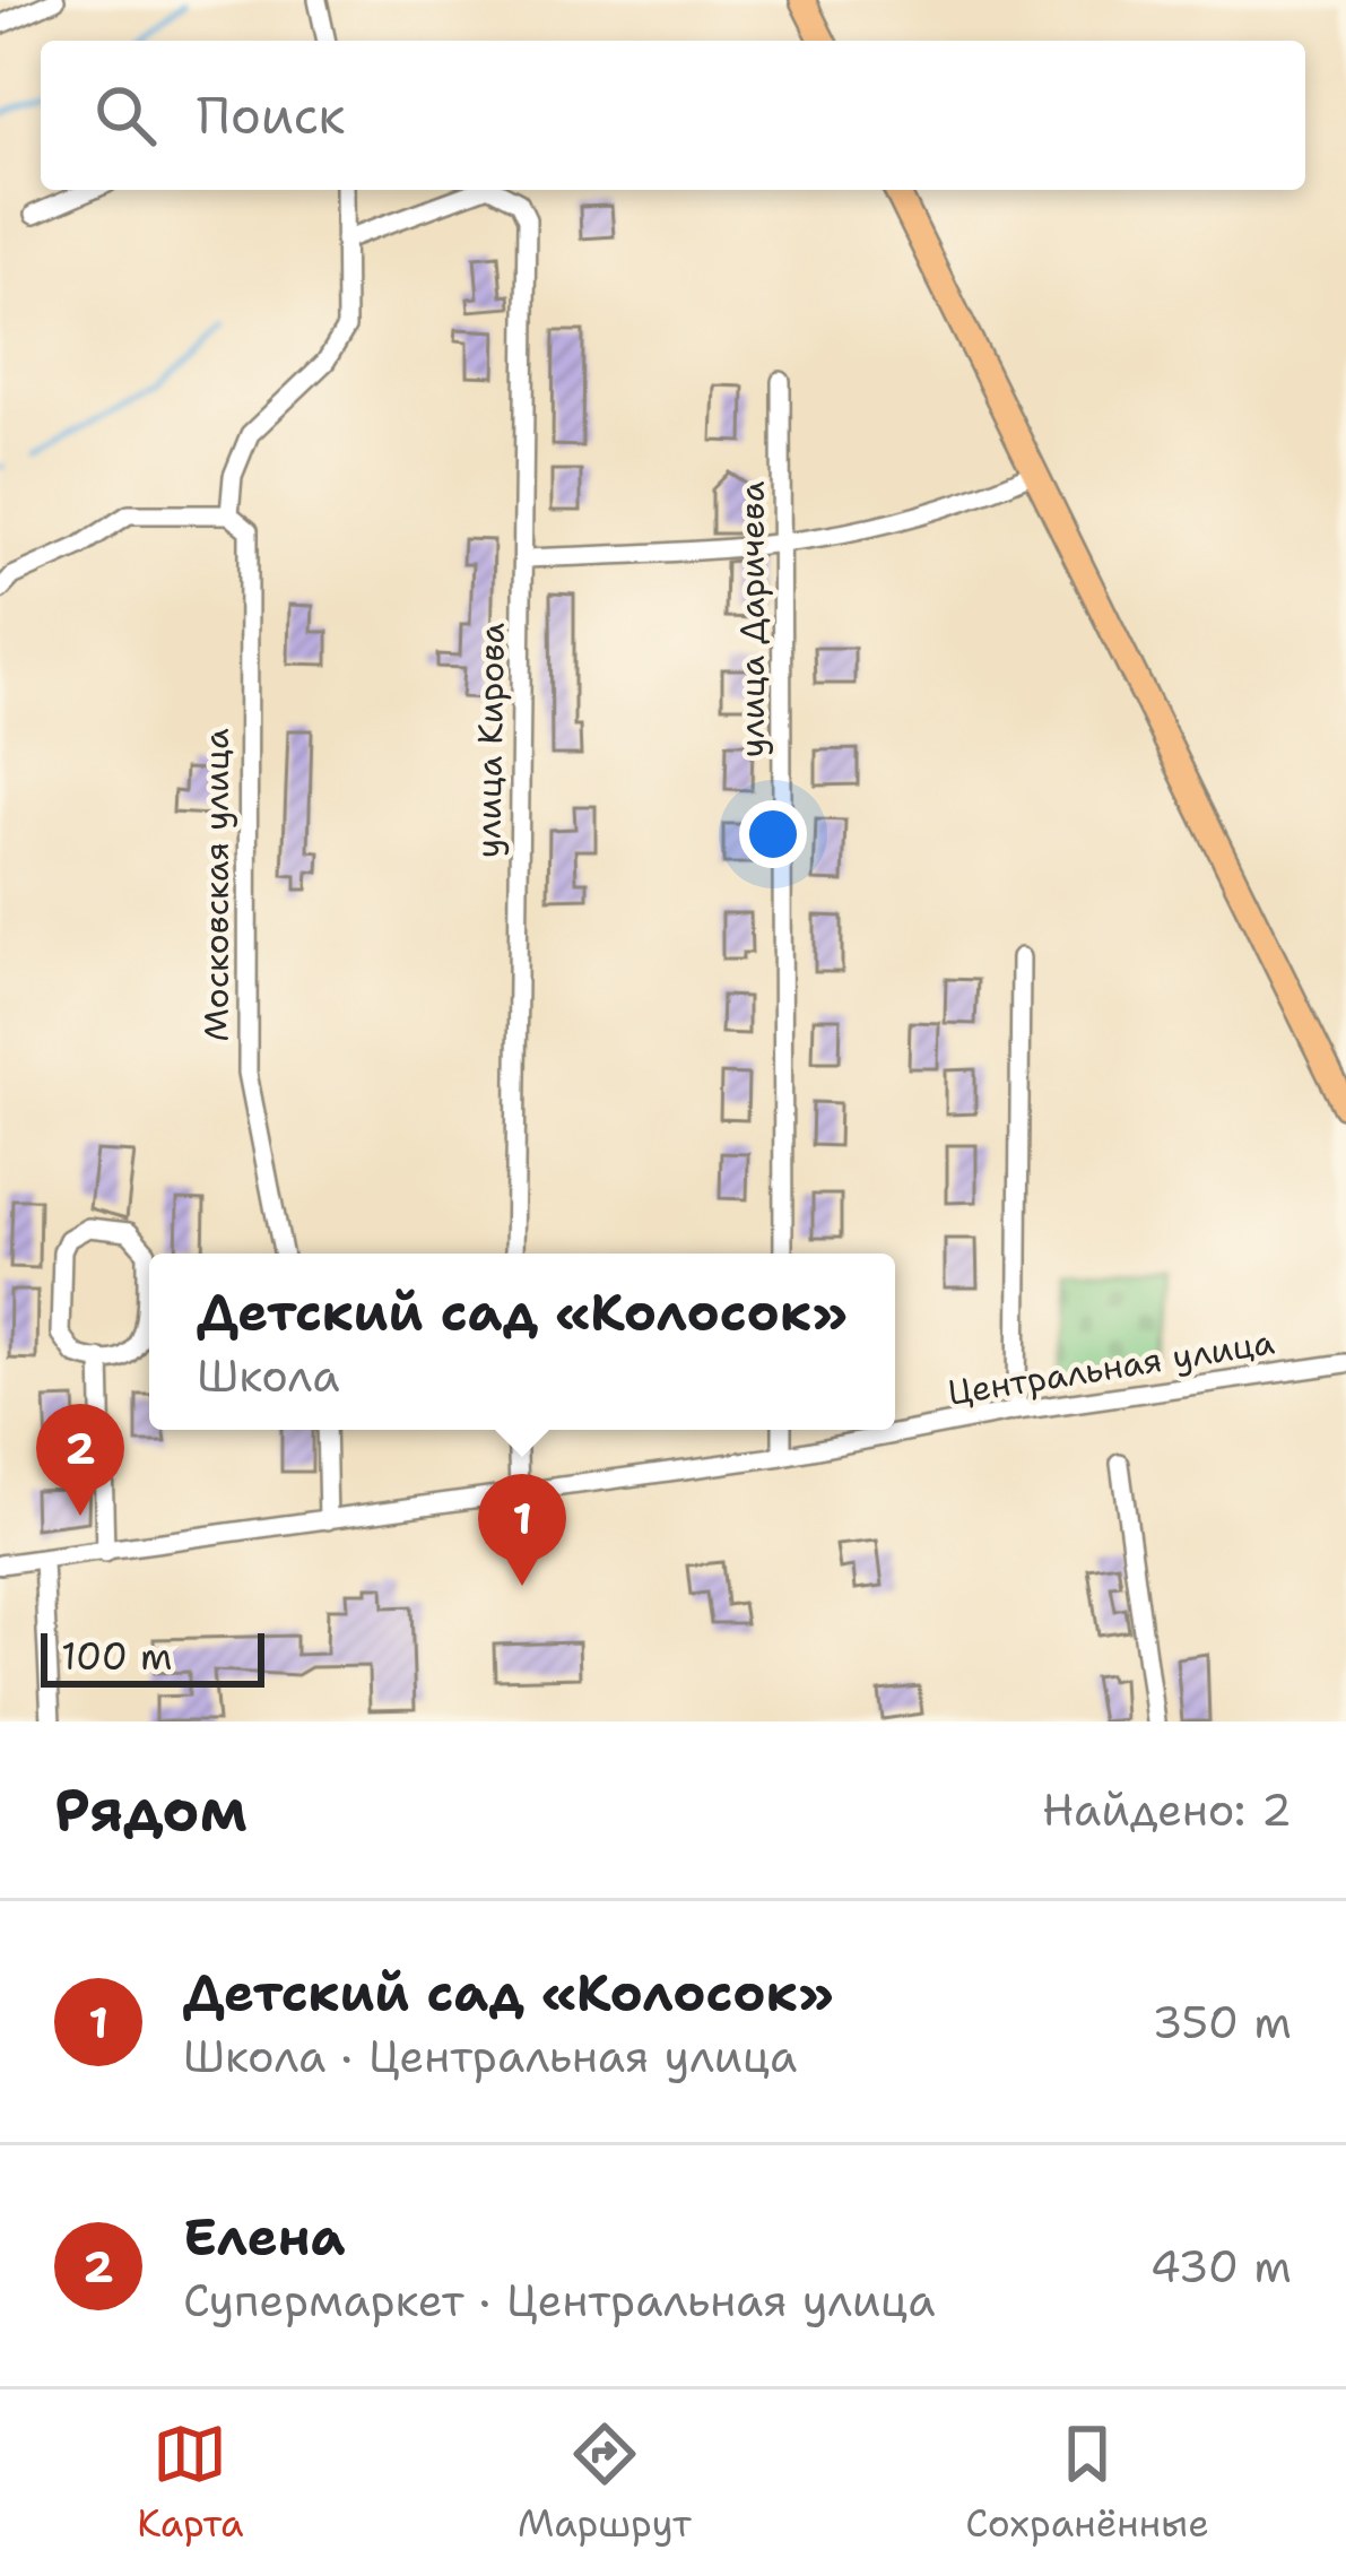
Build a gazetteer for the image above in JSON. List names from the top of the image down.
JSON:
{
  "streets": {
    "street": [
      "улица Даричева",
      "улица Кирова",
      "Московская улица",
      "Центральная улица"
    ]
  },
  "scale_bar": "100 m",
  "page": {
    "search": "Поиск",
    "popup": ["Детский сад «Колосок»", "Школа"],
    "pins": ["2", "1"],
    "scale": "100 m",
    "heading": ["Рядом", "Найдено: 2"],
    "list": [
      {
        "mark": "1",
        "name": "Детский сад «Колосок»",
        "note": "Школа · Центральная улица",
        "value": "350 m"
      },
      {
        "mark": "2",
        "name": "Елена",
        "note": "Супермаркет · Центральная улица",
        "value": "430 m"
      }
    ],
    "nav": ["Карта", "Маршрут", "Сохранённые"]
  }
}
